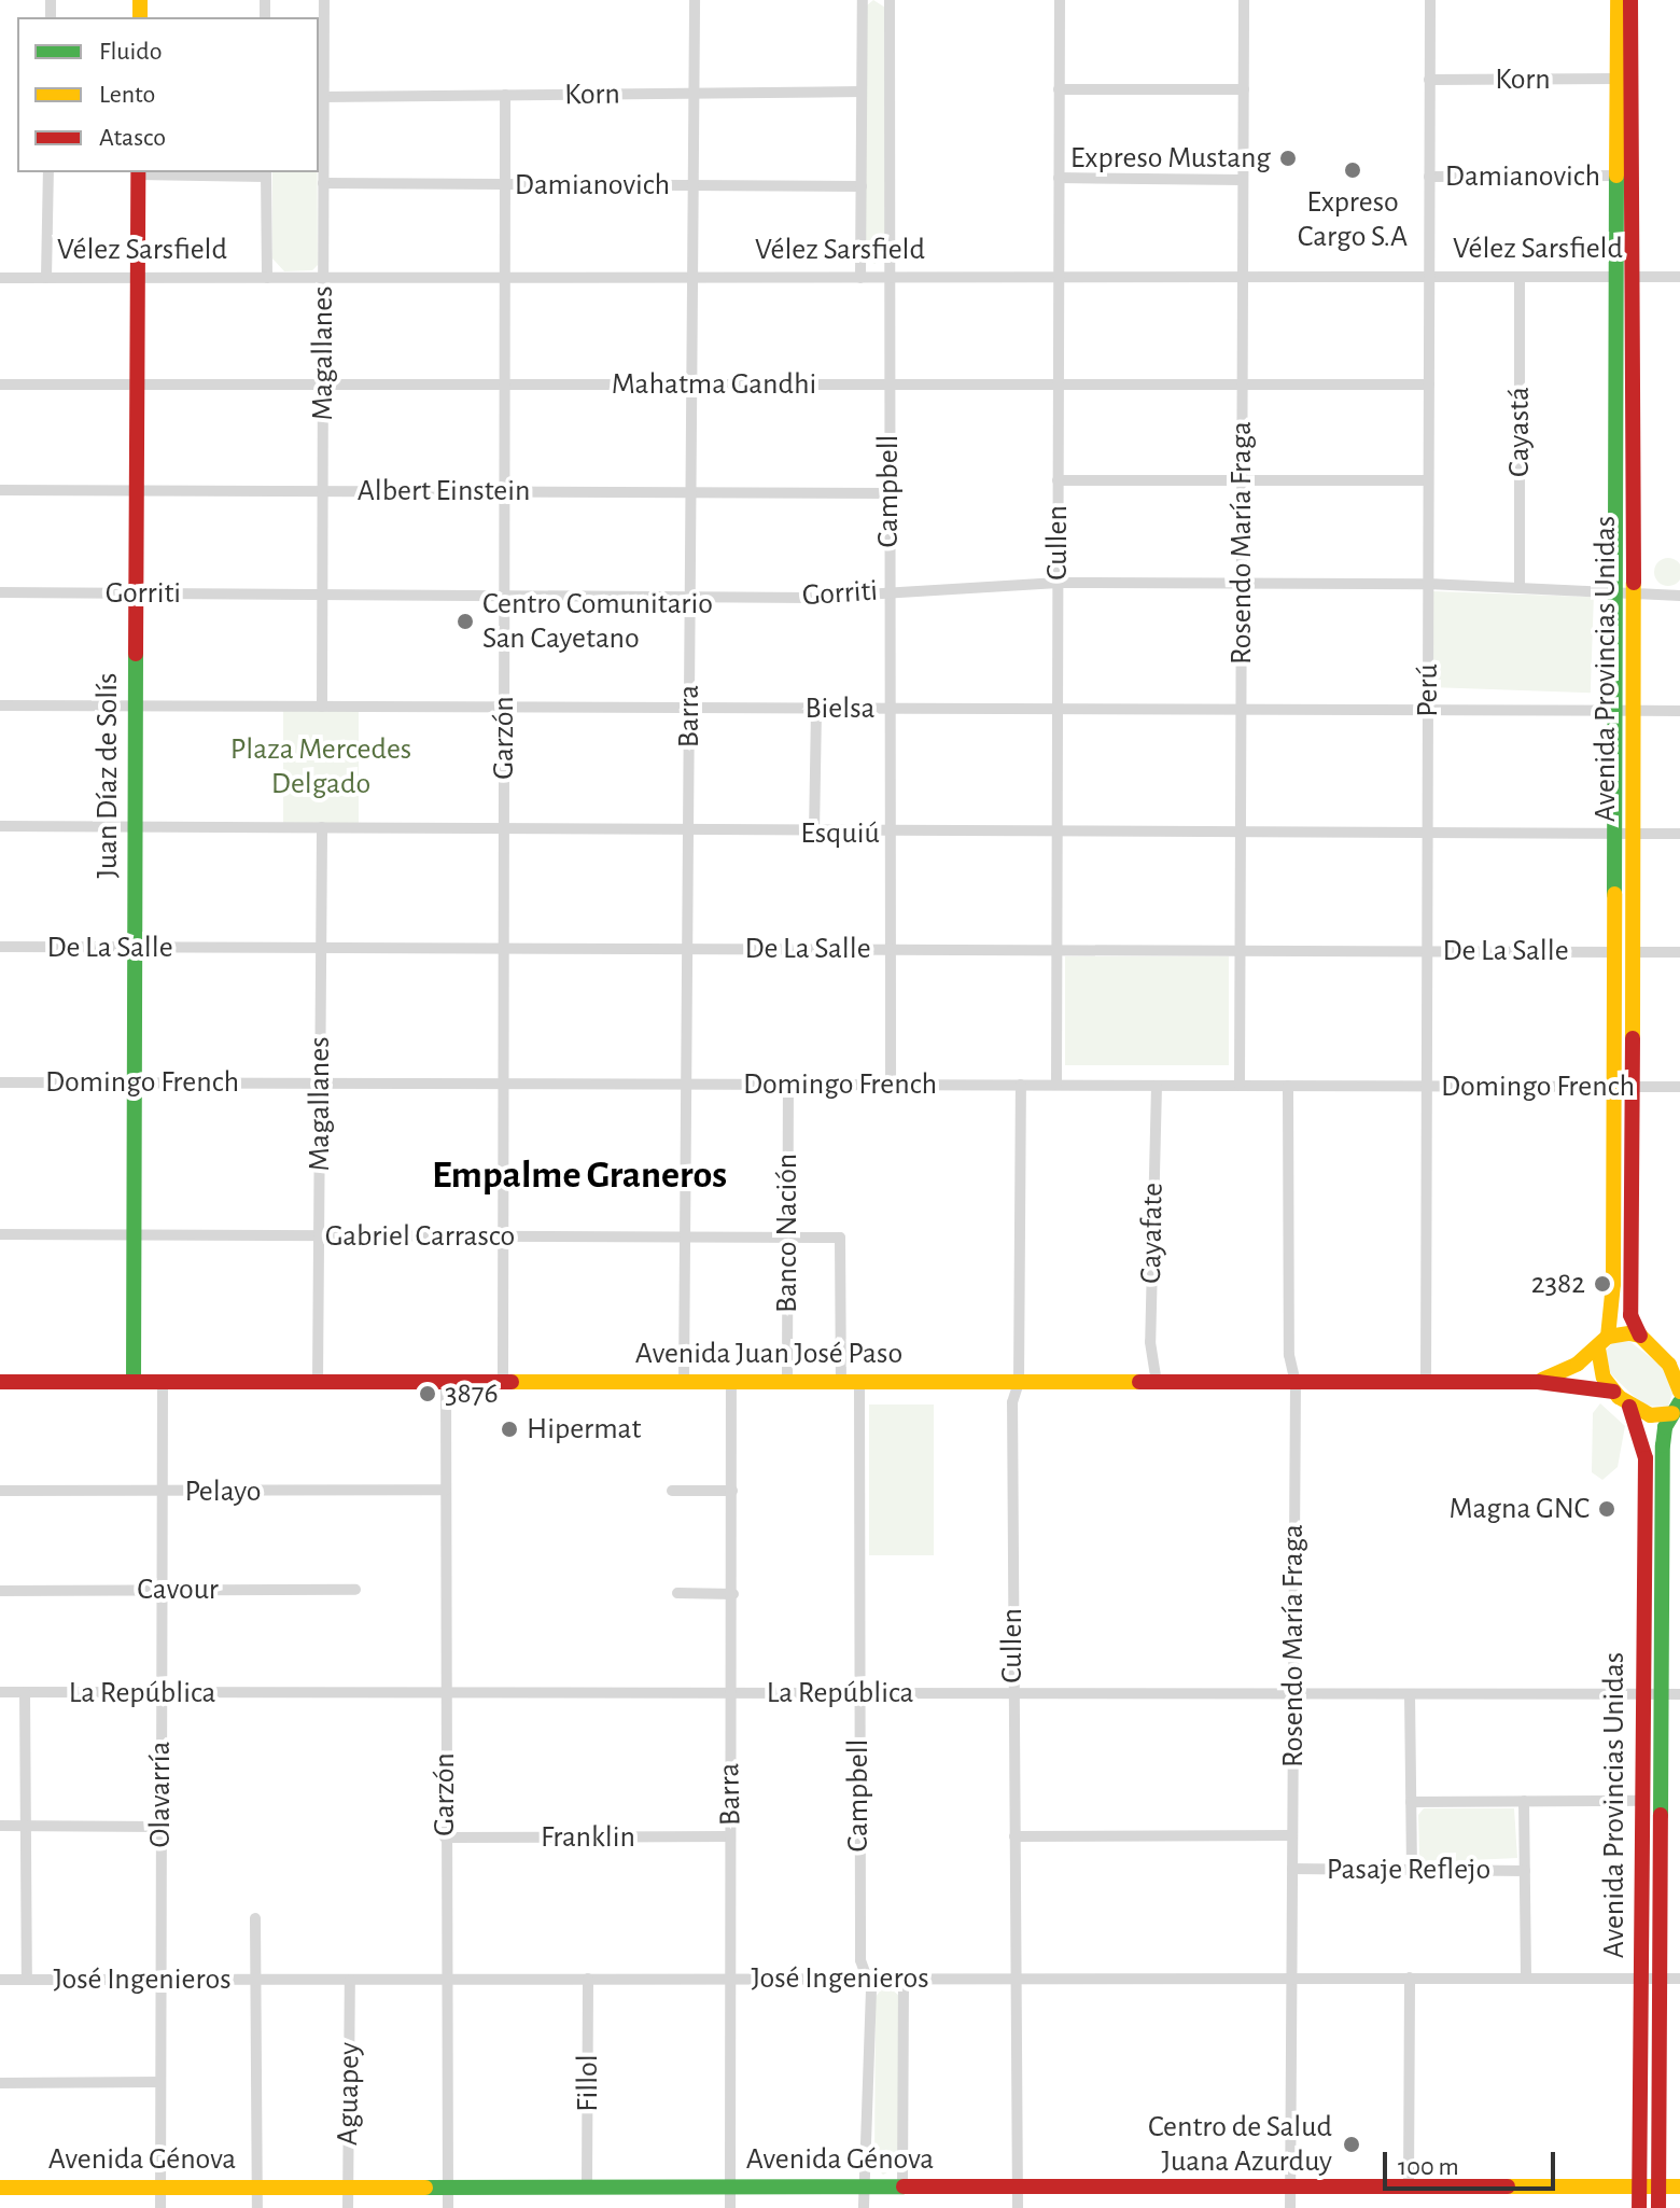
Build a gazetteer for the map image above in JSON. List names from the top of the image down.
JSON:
{
  "streets": {
    "main road": [
      "Avenida Provincias Unidas",
      "Juan Díaz de Solís",
      "Avenida Juan José Paso",
      "Avenida Génova"
    ],
    "street": [
      "Korn",
      "Damianovich",
      "Vélez Sarsfield",
      "Magallanes",
      "Mahatma Gandhi",
      "Cayastá",
      "Albert Einstein",
      "Campbell",
      "Cullen",
      "Rosendo María Fraga",
      "Gorriti",
      "Perú",
      "Bielsa",
      "Barra",
      "Garzón",
      "Esquiú",
      "De La Salle",
      "Domingo French",
      "Banco Nación",
      "Cayafate",
      "Gabriel Carrasco",
      "Pelayo",
      "Cavour",
      "La República",
      "Olavarría",
      "Franklin",
      "Pasaje Reflejo",
      "José Ingenieros",
      "Fillol",
      "Aguapey"
    ]
  },
  "crossings": [
    ["Korn", "Magallanes"],
    ["Korn", "Avenida Provincias Unidas"],
    ["Korn", "Perú"],
    ["Korn", "Barra"],
    ["Korn", "Garzón"],
    ["Damianovich", "Magallanes"],
    ["Damianovich", "Avenida Provincias Unidas"],
    ["Damianovich", "Perú"],
    ["Damianovich", "Barra"],
    ["Damianovich", "Garzón"],
    ["Vélez Sarsfield", "Magallanes"],
    ["Vélez Sarsfield", "Cayastá"],
    ["Vélez Sarsfield", "Campbell"],
    ["Vélez Sarsfield", "Cullen"],
    ["Vélez Sarsfield", "Rosendo María Fraga"],
    ["Vélez Sarsfield", "Avenida Provincias Unidas"],
    ["Vélez Sarsfield", "Perú"],
    ["Vélez Sarsfield", "Barra"],
    ["Vélez Sarsfield", "Garzón"],
    ["Vélez Sarsfield", "Juan Díaz de Solís"],
    ["Magallanes", "Mahatma Gandhi"],
    ["Magallanes", "Albert Einstein"],
    ["Magallanes", "Gorriti"],
    ["Magallanes", "Bielsa"],
    ["Magallanes", "Esquiú"],
    ["Magallanes", "De La Salle"],
    ["Magallanes", "Domingo French"],
    ["Magallanes", "Gabriel Carrasco"],
    ["Magallanes", "Avenida Juan José Paso"],
    ["Mahatma Gandhi", "Campbell"],
    ["Mahatma Gandhi", "Cullen"],
    ["Mahatma Gandhi", "Rosendo María Fraga"],
    ["Mahatma Gandhi", "Perú"],
    ["Mahatma Gandhi", "Barra"],
    ["Mahatma Gandhi", "Garzón"],
    ["Mahatma Gandhi", "Juan Díaz de Solís"],
    ["Cayastá", "Gorriti"],
    ["Albert Einstein", "Campbell"],
    ["Albert Einstein", "Barra"],
    ["Albert Einstein", "Garzón"],
    ["Albert Einstein", "Juan Díaz de Solís"],
    ["Campbell", "Gorriti"],
    ["Campbell", "Bielsa"],
    ["Campbell", "Esquiú"],
    ["Campbell", "De La Salle"],
    ["Campbell", "Domingo French"],
    ["Campbell", "Avenida Juan José Paso"],
    ["Campbell", "La República"],
    ["Campbell", "José Ingenieros"],
    ["Campbell", "Avenida Génova"],
    ["Cullen", "Gorriti"],
    ["Cullen", "Bielsa"],
    ["Cullen", "Esquiú"],
    ["Cullen", "De La Salle"],
    ["Cullen", "Domingo French"],
    ["Cullen", "Avenida Juan José Paso"],
    ["Cullen", "La República"],
    ["Cullen", "José Ingenieros"],
    ["Cullen", "Avenida Génova"],
    ["Rosendo María Fraga", "Gorriti"],
    ["Rosendo María Fraga", "Bielsa"],
    ["Rosendo María Fraga", "Esquiú"],
    ["Rosendo María Fraga", "De La Salle"],
    ["Rosendo María Fraga", "Domingo French"],
    ["Rosendo María Fraga", "Avenida Juan José Paso"],
    ["Rosendo María Fraga", "La República"],
    ["Rosendo María Fraga", "Pasaje Reflejo"],
    ["Rosendo María Fraga", "José Ingenieros"],
    ["Rosendo María Fraga", "Avenida Génova"],
    ["Gorriti", "Avenida Provincias Unidas"],
    ["Gorriti", "Perú"],
    ["Gorriti", "Barra"],
    ["Gorriti", "Garzón"],
    ["Gorriti", "Juan Díaz de Solís"],
    ["Avenida Provincias Unidas", "Bielsa"],
    ["Avenida Provincias Unidas", "Esquiú"],
    ["Avenida Provincias Unidas", "De La Salle"],
    ["Avenida Provincias Unidas", "Domingo French"],
    ["Avenida Provincias Unidas", "Avenida Juan José Paso"],
    ["Avenida Provincias Unidas", "La República"],
    ["Avenida Provincias Unidas", "José Ingenieros"],
    ["Avenida Provincias Unidas", "Avenida Génova"],
    ["Perú", "Bielsa"],
    ["Perú", "Esquiú"],
    ["Perú", "De La Salle"],
    ["Perú", "Domingo French"],
    ["Perú", "Avenida Juan José Paso"],
    ["Bielsa", "Barra"],
    ["Bielsa", "Garzón"],
    ["Bielsa", "Juan Díaz de Solís"],
    ["Barra", "Esquiú"],
    ["Barra", "De La Salle"],
    ["Barra", "Domingo French"],
    ["Barra", "Gabriel Carrasco"],
    ["Barra", "Avenida Juan José Paso"],
    ["Barra", "La República"],
    ["Barra", "Franklin"],
    ["Barra", "José Ingenieros"],
    ["Barra", "Avenida Génova"],
    ["Garzón", "Esquiú"],
    ["Garzón", "De La Salle"],
    ["Garzón", "Domingo French"],
    ["Garzón", "Gabriel Carrasco"],
    ["Garzón", "Avenida Juan José Paso"],
    ["Garzón", "Pelayo"],
    ["Garzón", "La República"],
    ["Garzón", "Franklin"],
    ["Garzón", "José Ingenieros"],
    ["Garzón", "Avenida Génova"],
    ["Juan Díaz de Solís", "Esquiú"],
    ["Juan Díaz de Solís", "De La Salle"],
    ["Juan Díaz de Solís", "Domingo French"],
    ["Juan Díaz de Solís", "Gabriel Carrasco"],
    ["Juan Díaz de Solís", "Avenida Juan José Paso"],
    ["Domingo French", "Banco Nación"],
    ["Domingo French", "Cayafate"],
    ["Banco Nación", "Gabriel Carrasco"],
    ["Banco Nación", "Avenida Juan José Paso"],
    ["Cayafate", "Avenida Juan José Paso"],
    ["Gabriel Carrasco", "Avenida Juan José Paso"],
    ["Avenida Juan José Paso", "Olavarría"],
    ["Pelayo", "Olavarría"],
    ["Cavour", "Olavarría"],
    ["La República", "Olavarría"],
    ["Olavarría", "José Ingenieros"],
    ["Olavarría", "Avenida Génova"],
    ["José Ingenieros", "Fillol"],
    ["José Ingenieros", "Aguapey"],
    ["Fillol", "Avenida Génova"],
    ["Aguapey", "Avenida Génova"]
  ],
  "districts": ["Empalme Graneros"],
  "parks": ["Plaza Mercedes Delgado"],
  "places": [
    "Expreso Mustang",
    "Expreso Cargo S.A",
    "Centro Comunitario San Cayetano",
    "2382",
    "3876",
    "Hipermat",
    "Magna GNC",
    "Centro de Salud Juana Azurduy"
  ],
  "legend": ["Fluido", "Lento", "Atasco"],
  "scale_bar": "100 m"
}
